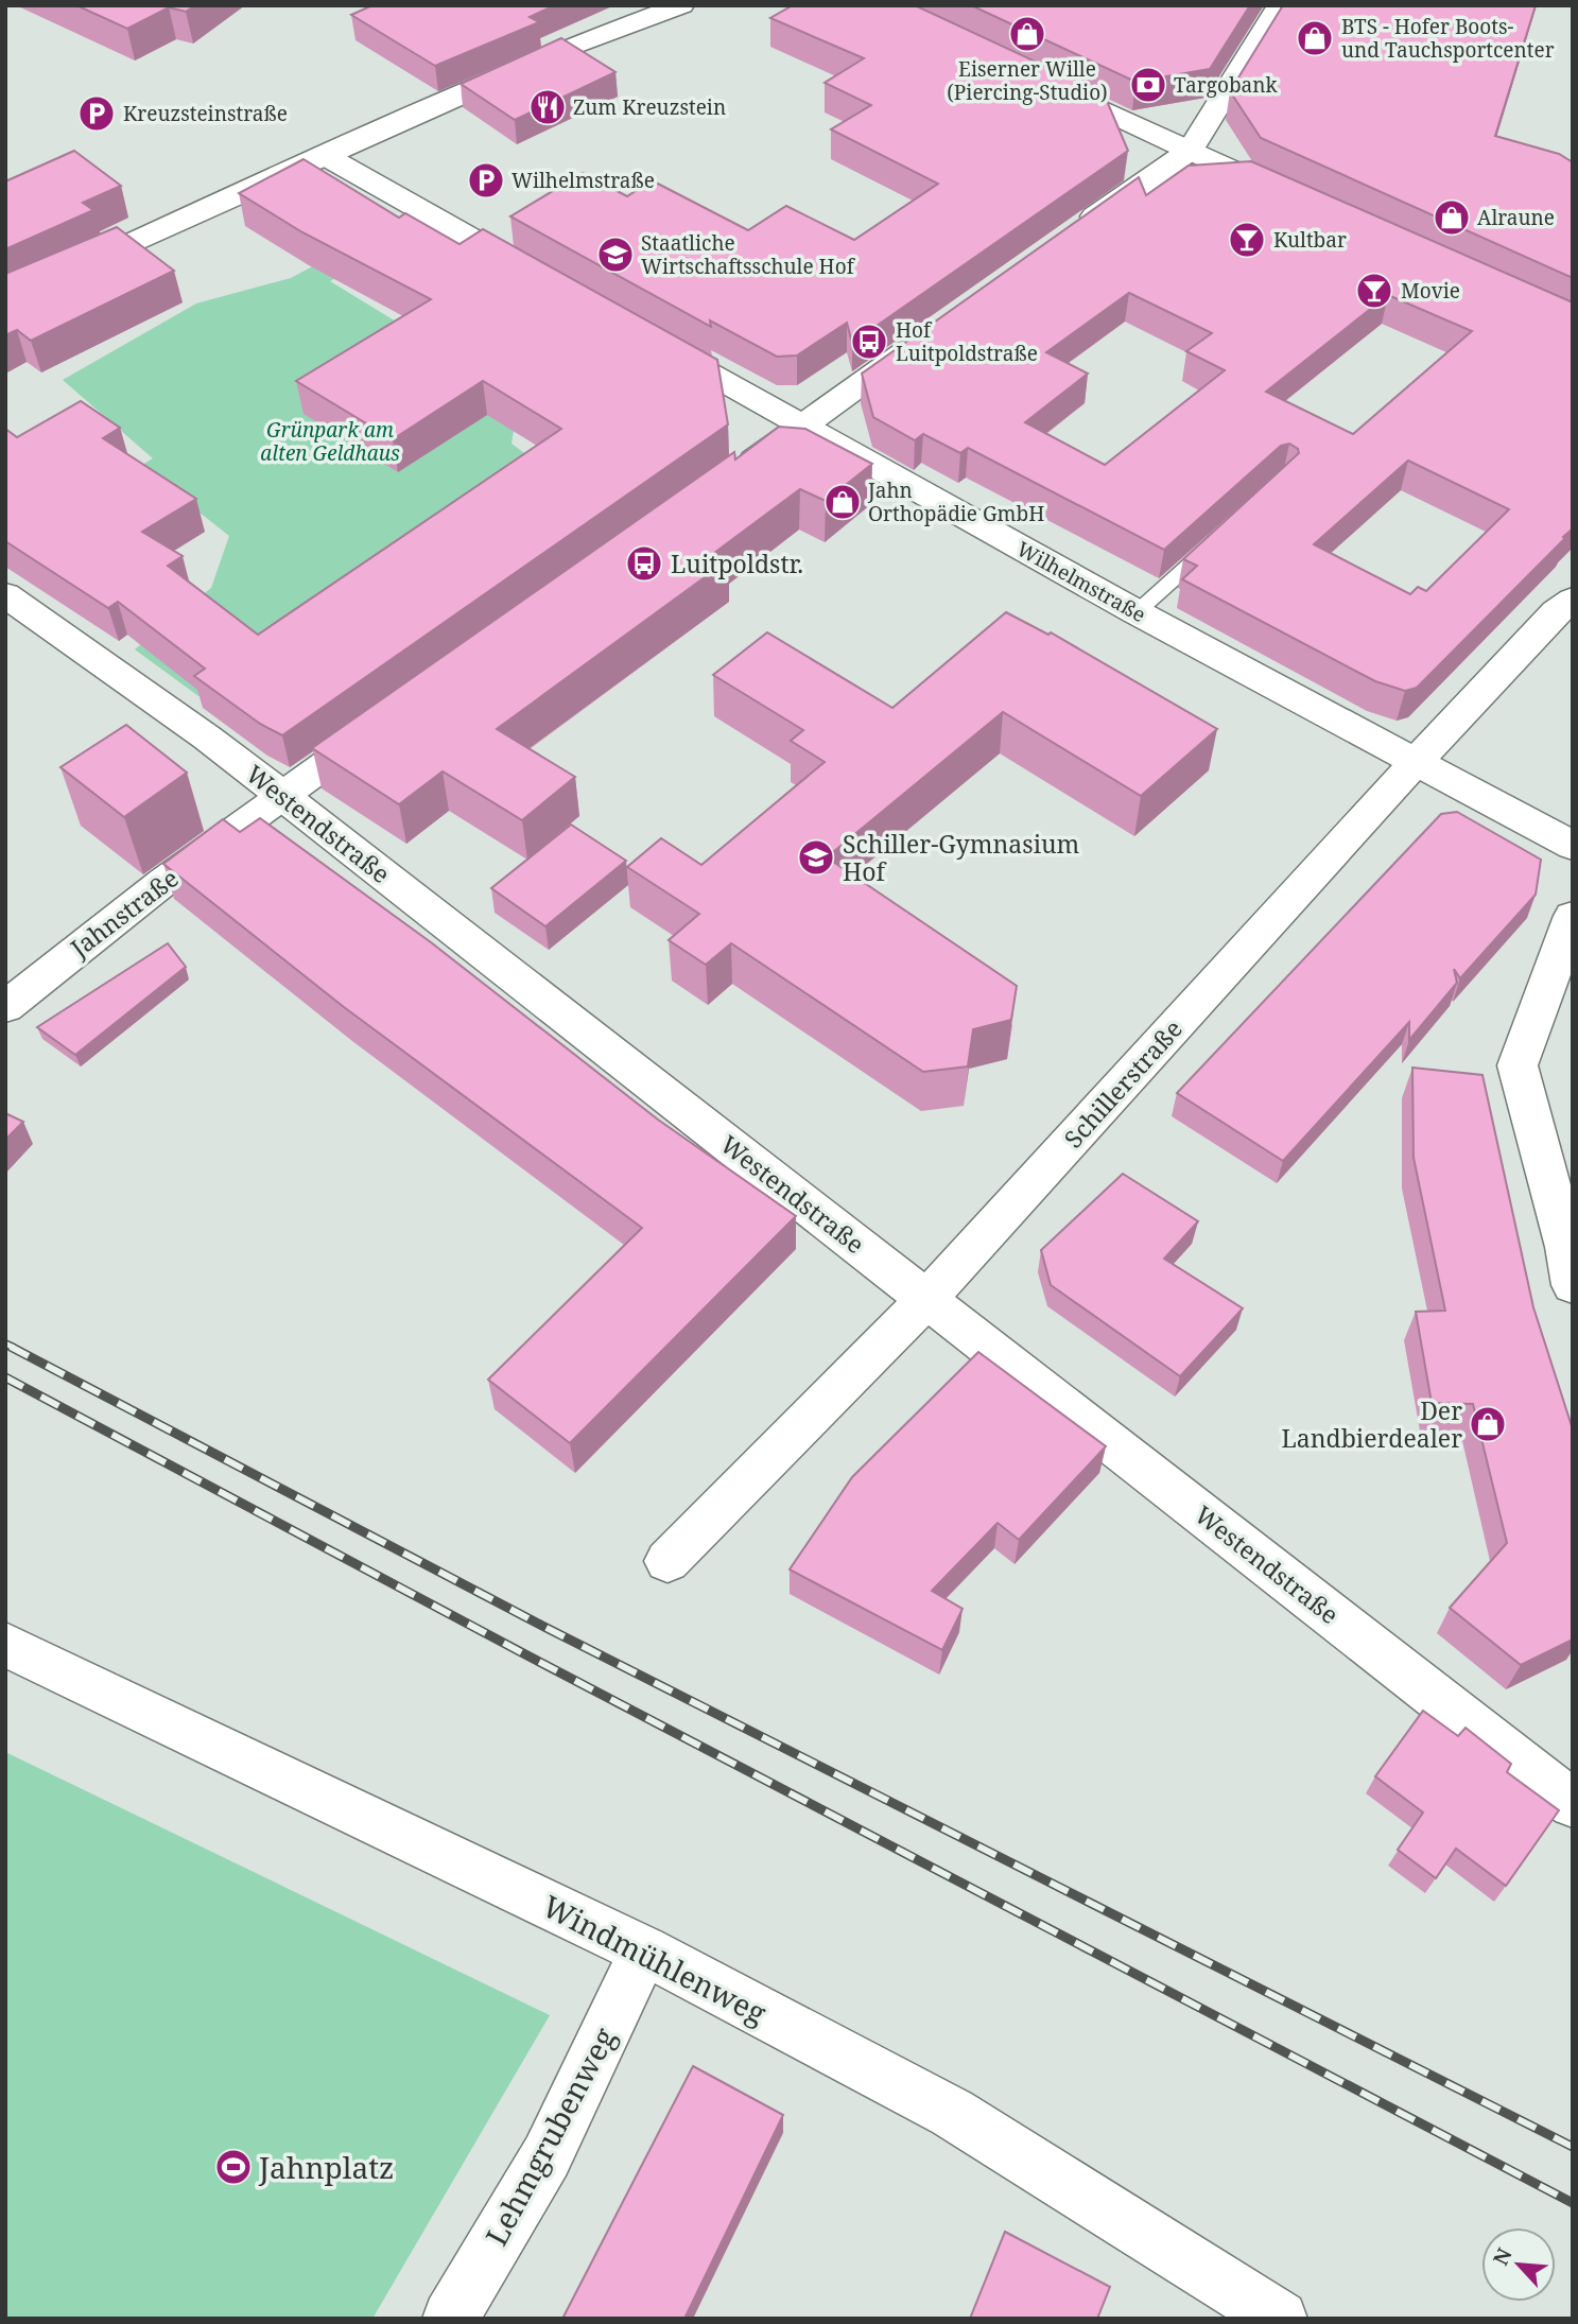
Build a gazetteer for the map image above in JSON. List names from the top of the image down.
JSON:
{
  "streets": {
    "street": [
      "Wilhelmstraße",
      "Westendstraße",
      "Jahnstraße",
      "Schillerstraße",
      "Windmühlenweg",
      "Lehmgrubenweg"
    ]
  },
  "crossings": [
    ["Wilhelmstraße", "Schillerstraße"],
    ["Westendstraße", "Jahnstraße"],
    ["Westendstraße", "Schillerstraße"],
    ["Windmühlenweg", "Lehmgrubenweg"]
  ],
  "parks": ["Grünpark am alten Geldhaus"],
  "places": {
    "shop": [
      "Eiserner Wille (Piercing-Studio)",
      "BTS - Hofer Boots- und Tauchsportcenter",
      "Alraune",
      "Jahn Orthopädie GmbH",
      "Der Landbierdealer"
    ],
    "bank": ["Targobank"],
    "restaurant": ["Zum Kreuzstein"],
    "parking": ["Kreuzsteinstraße", "Wilhelmstraße"],
    "bar": ["Kultbar", "Movie"],
    "school or university": ["Staatliche Wirtschaftsschule Hof", "Schiller-Gymnasium Hof"],
    "bus stop": ["Hof Luitpoldstraße", "Luitpoldstr."],
    "sports": ["Jahnplatz"]
  },
  "north": "top left"
}
